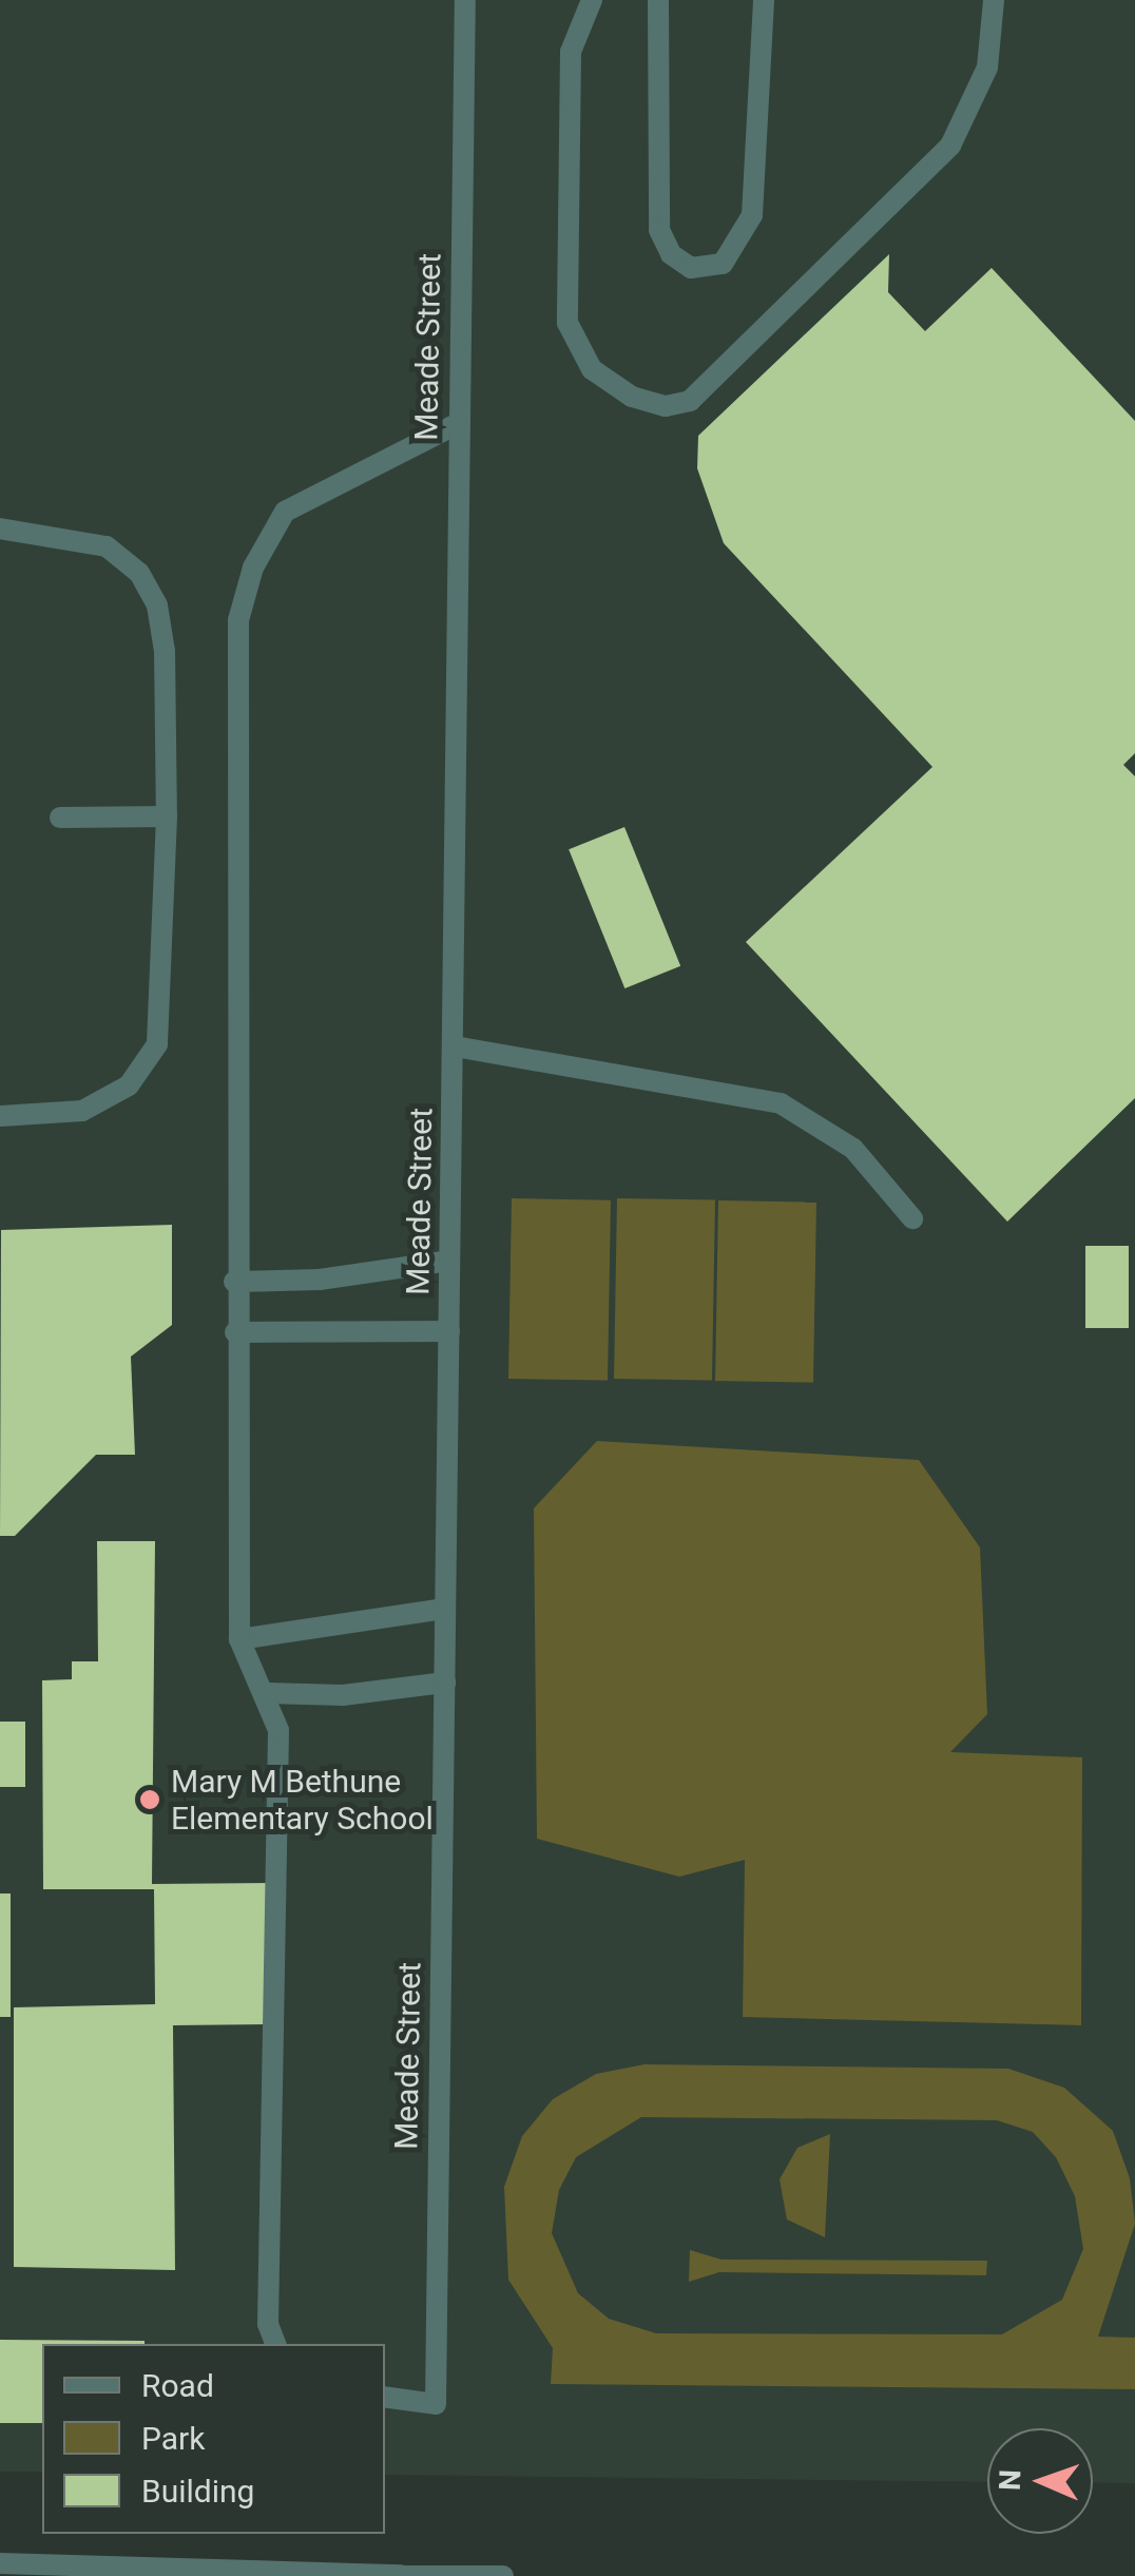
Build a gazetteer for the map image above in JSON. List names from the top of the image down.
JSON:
{
  "streets": {
    "street": ["Meade Street"]
  },
  "places": ["Mary M Bethune Elementary School"],
  "legend": ["Road", "Park", "Building"],
  "north": "left"
}
